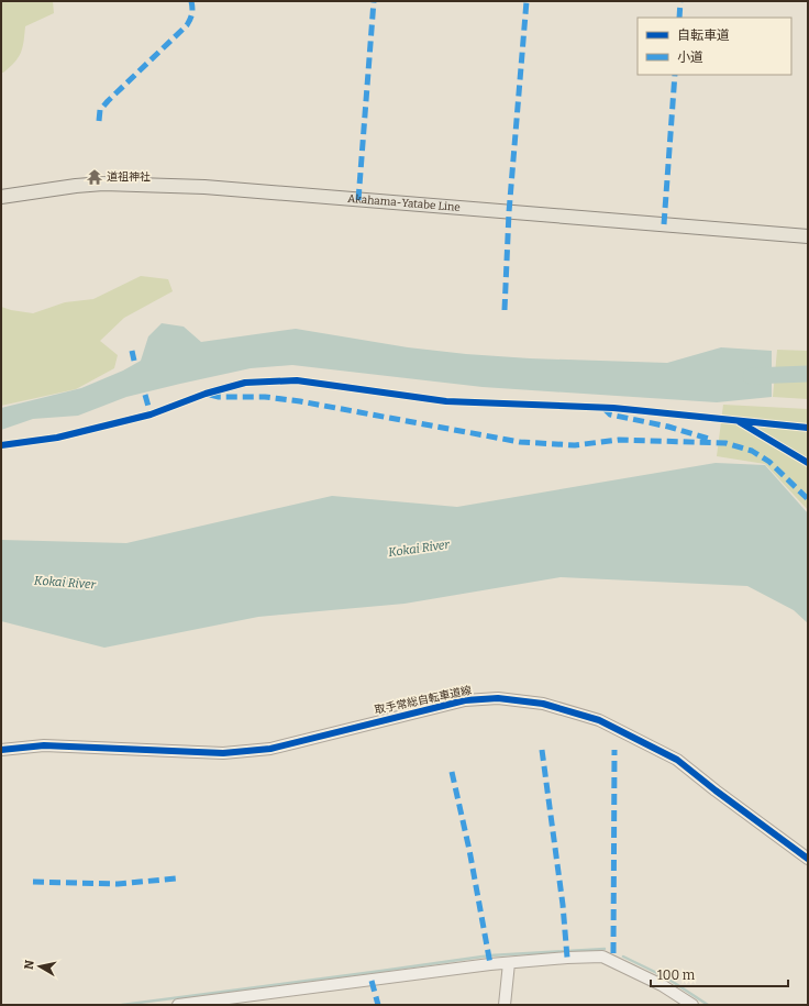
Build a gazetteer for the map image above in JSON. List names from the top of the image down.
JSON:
{
  "streets": {
    "main road": ["Akahama-Yatabe Line"],
    "street": ["取手常総自転車道線"]
  },
  "water": ["Kokai River"],
  "places": {
    "temple": ["道祖神社"]
  },
  "legend": ["自転車道", "小道"],
  "scale_bar": "100 m",
  "north": "left"
}
